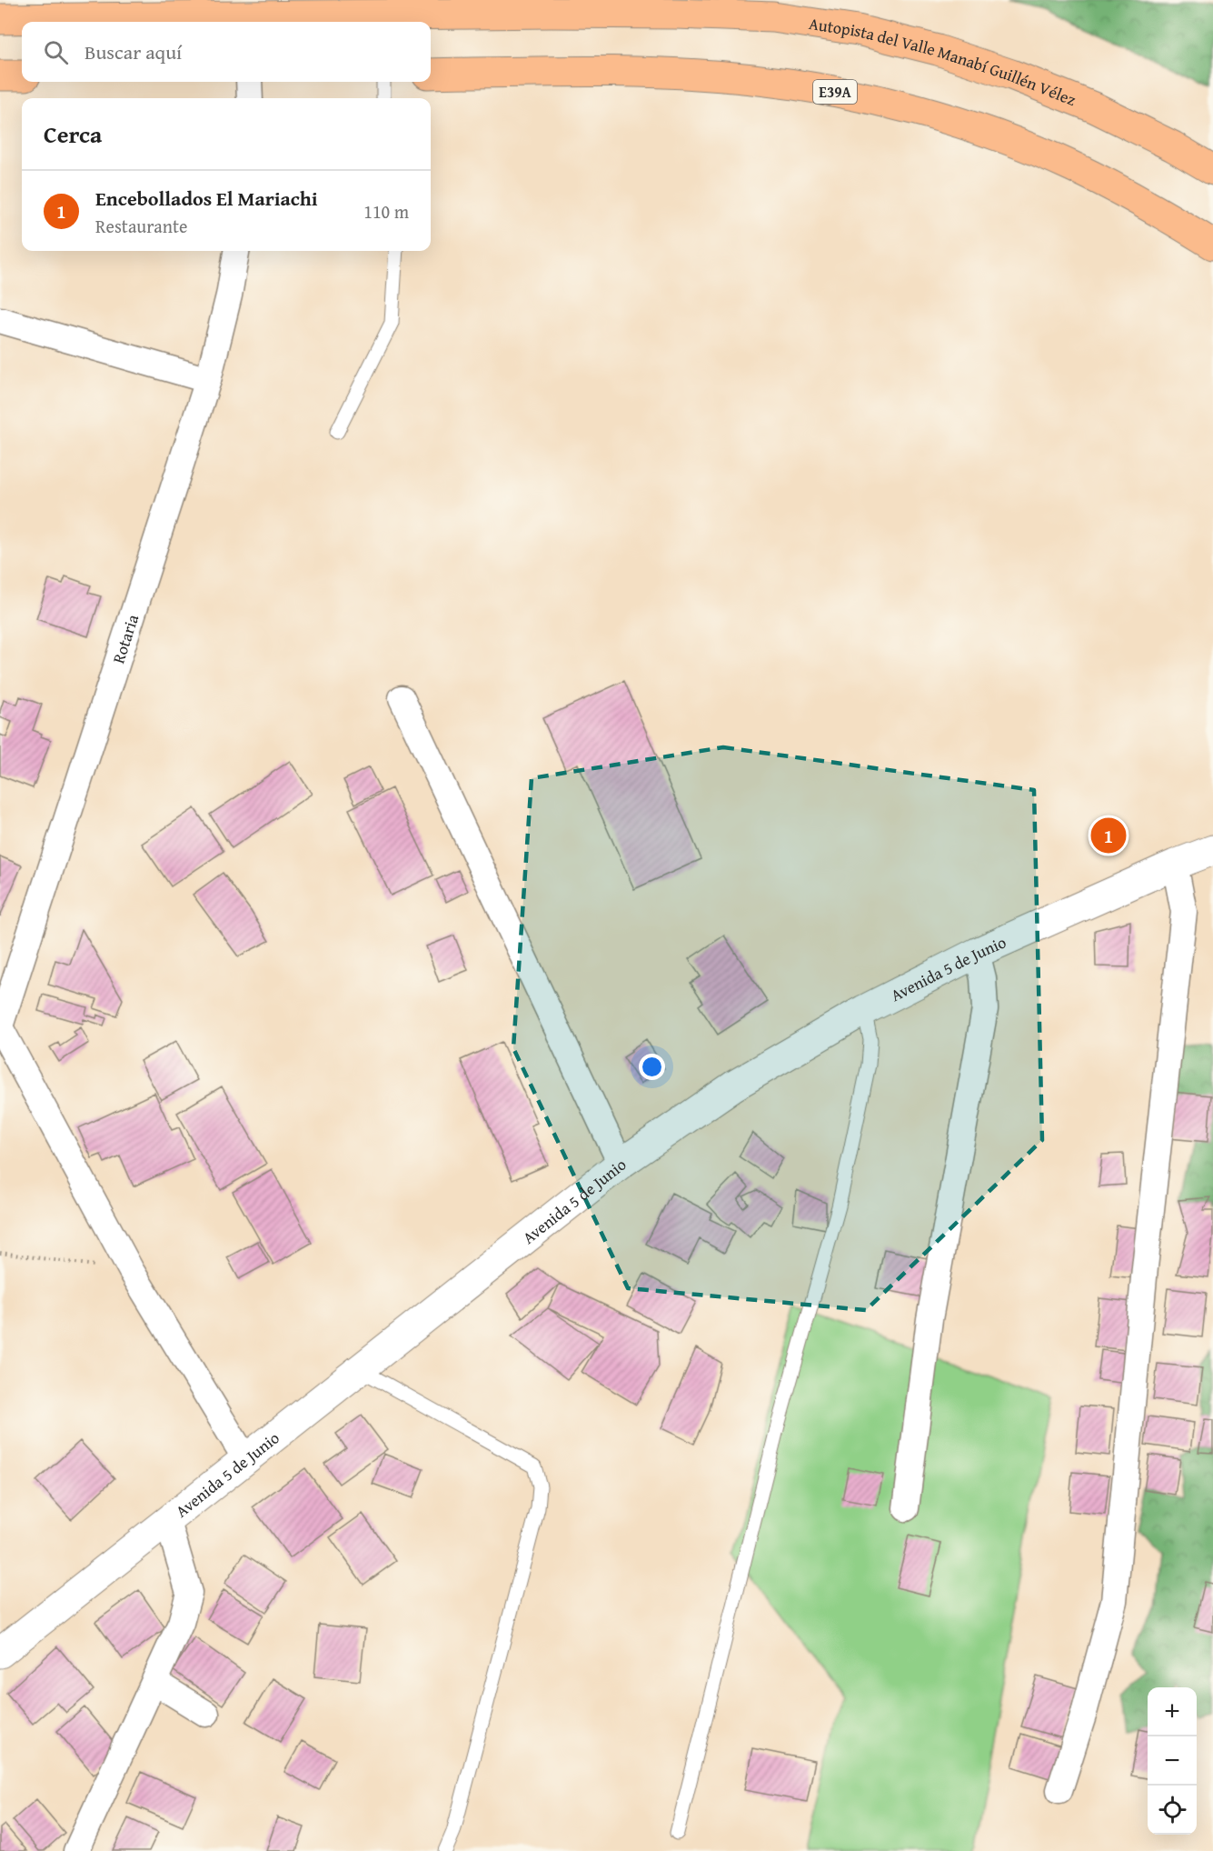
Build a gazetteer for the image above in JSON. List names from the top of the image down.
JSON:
{
  "streets": {
    "main road": ["Autopista del Valle Manabí Guillén Vélez", "E39A"],
    "street": ["Rotaria", "Avenida 5 de Junio"]
  },
  "page": {
    "search": "Buscar aquí",
    "heading": "Cerca",
    "list": [
      {
        "mark": "1",
        "name": "Encebollados El Mariachi",
        "note": "Restaurante",
        "value": "110 m"
      }
    ],
    "pins": "1",
    "map_buttons": ["+", "−"]
  }
}
